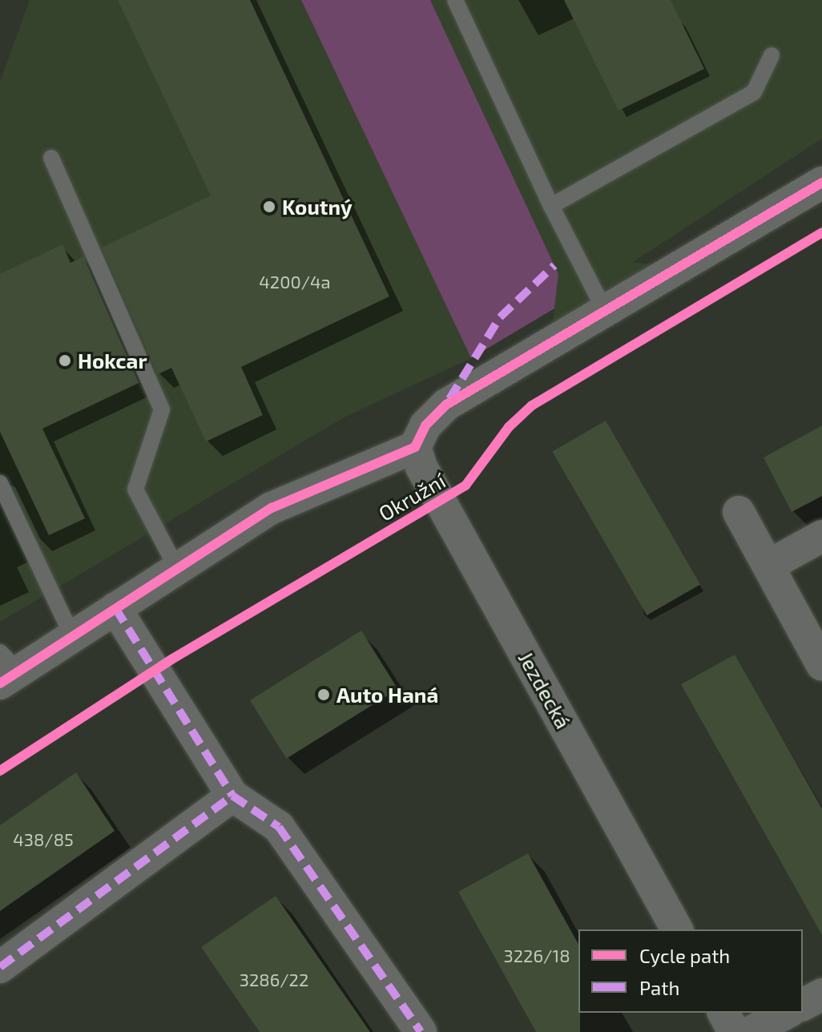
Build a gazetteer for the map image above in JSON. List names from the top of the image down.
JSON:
{
  "streets": {
    "street": ["Okružní", "Jezdecká"]
  },
  "crossings": [
    ["Okružní", "Jezdecká"]
  ],
  "places": ["Koutný", "Hokcar", "Auto Haná"],
  "house_numbers": [
    "4200/4a",
    "438/85",
    "3226/18",
    "3286/22"
  ],
  "legend": ["Cycle path", "Path"]
}
